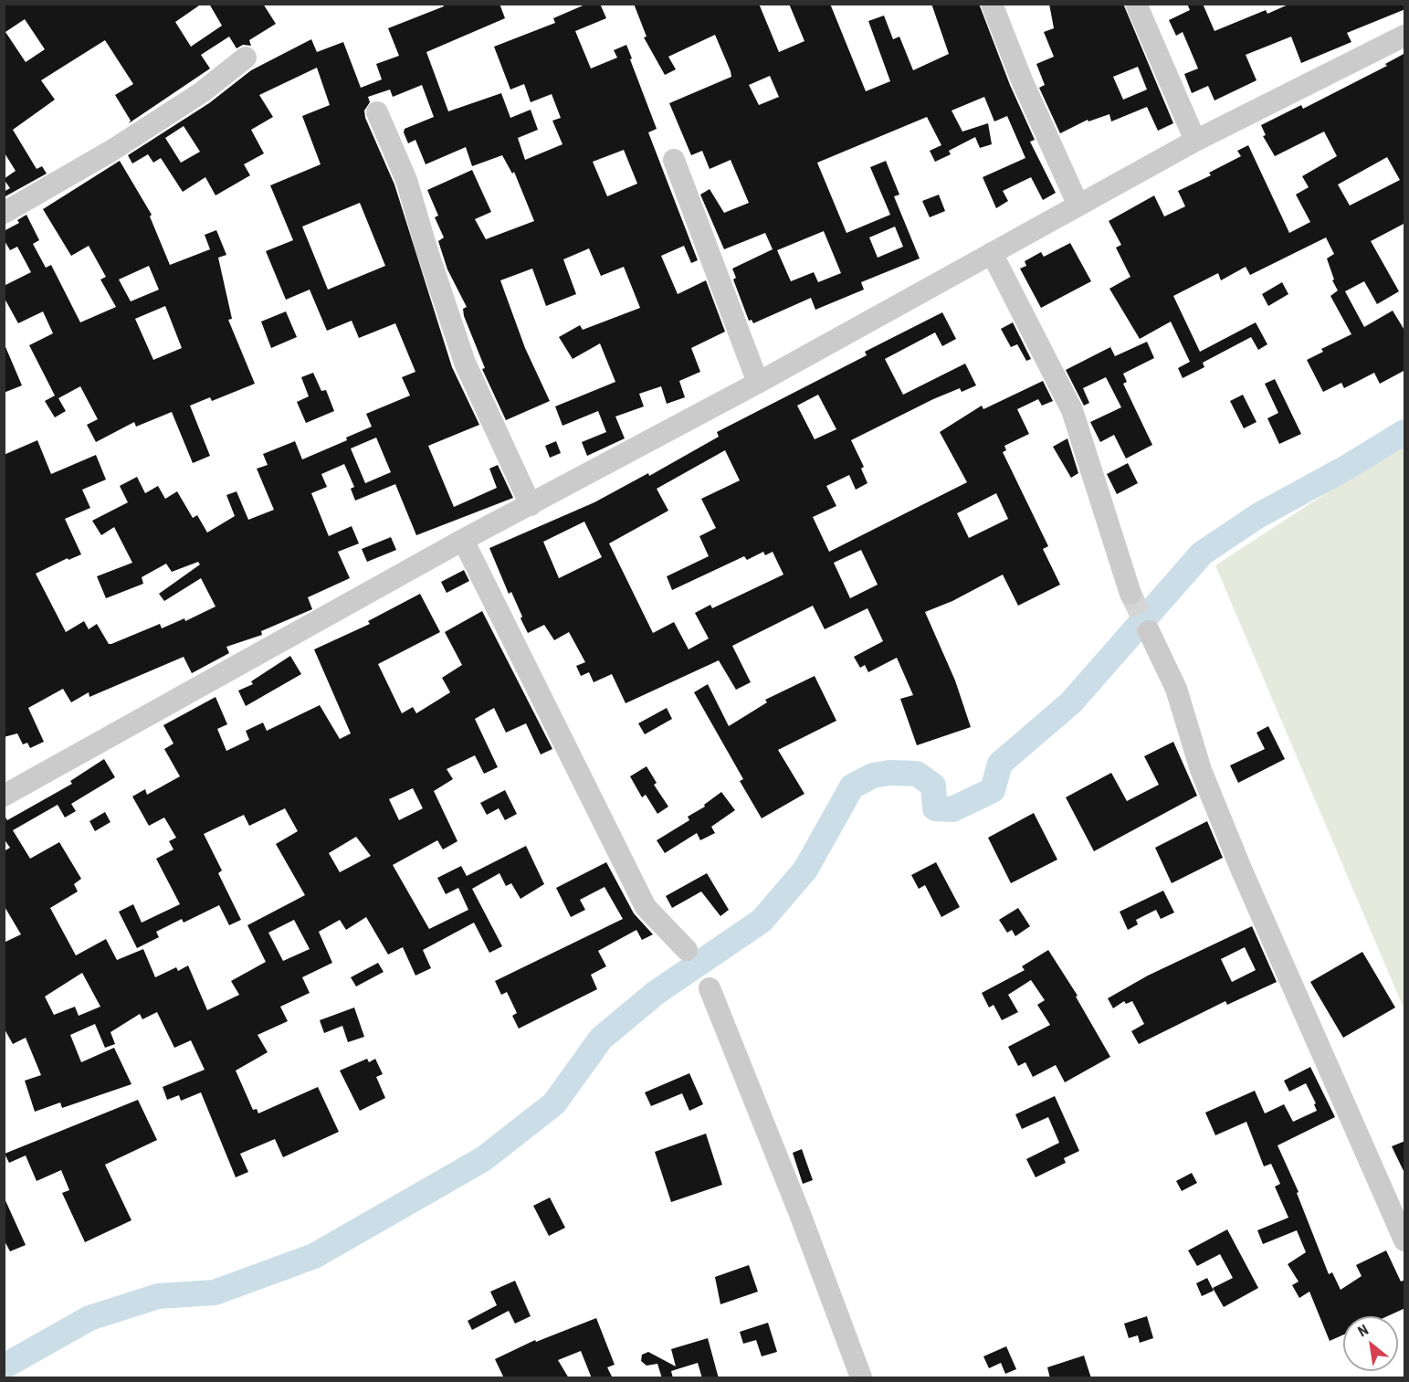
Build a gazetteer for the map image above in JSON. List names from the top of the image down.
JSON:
{
  "north": "top left"
}
